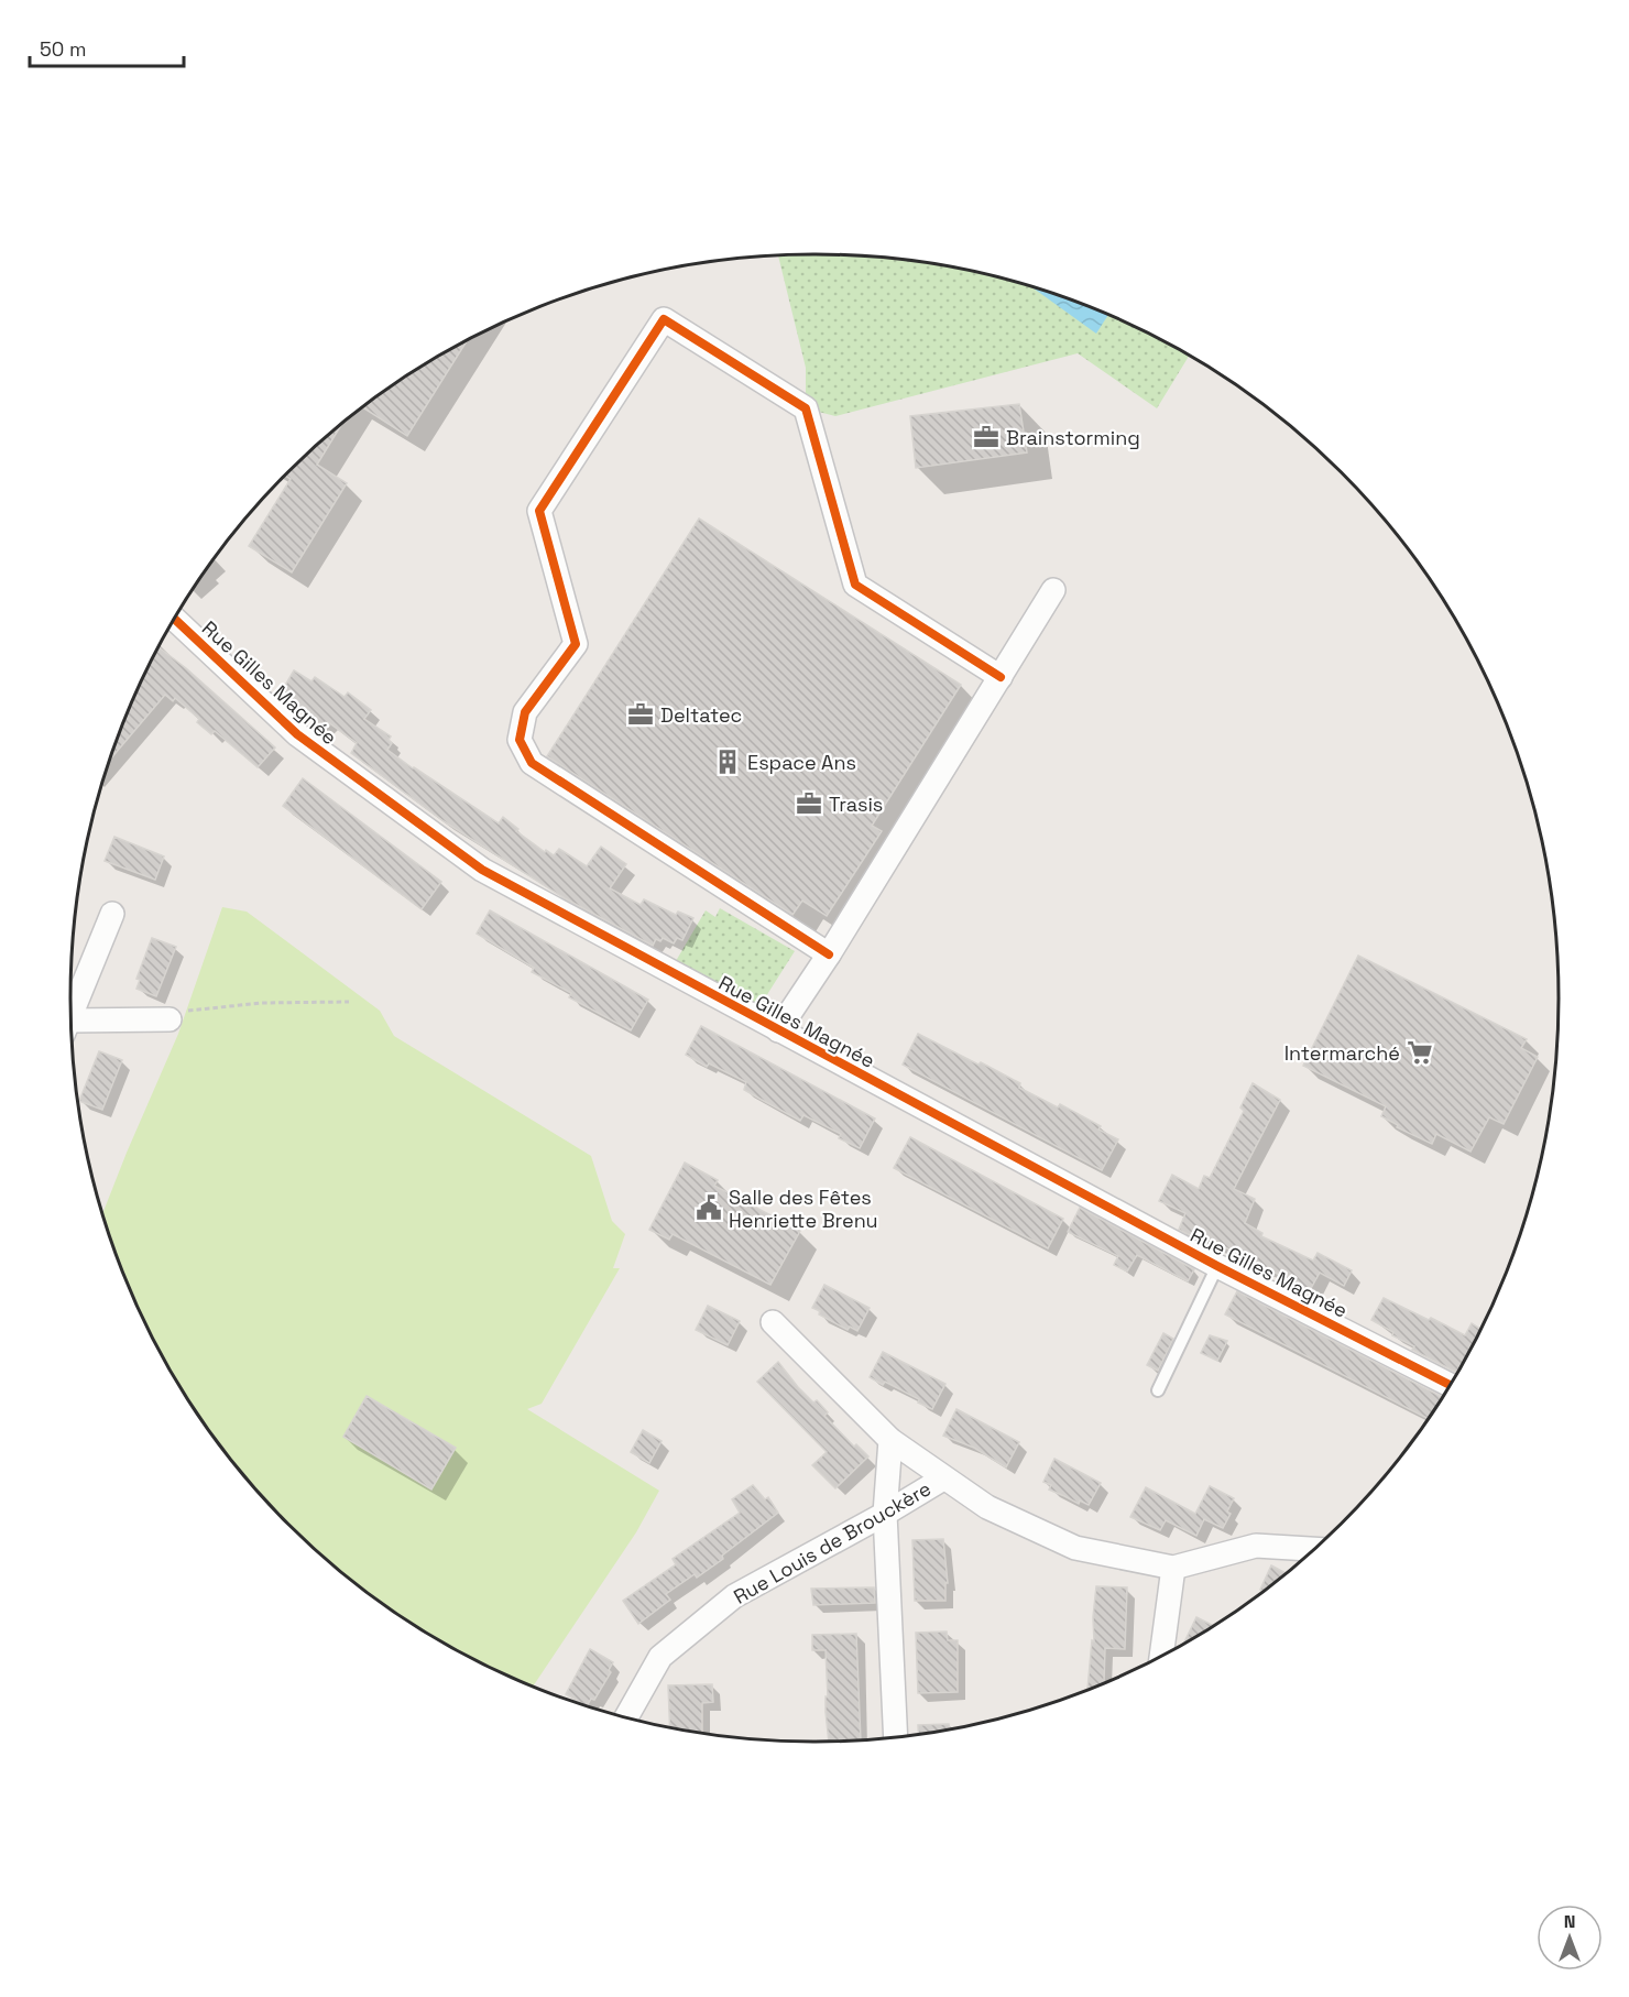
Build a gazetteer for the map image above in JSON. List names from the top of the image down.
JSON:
{
  "streets": {
    "street": ["Rue Gilles Magnée", "Rue Louis de Brouckère"]
  },
  "places": {
    "office": ["Brainstorming", "Deltatec", "Trasis"],
    "building": ["Espace Ans"],
    "supermarket": ["Intermarché"],
    "public building": ["Salle des Fêtes Henriette Brenu"]
  },
  "scale_bar": "50 m",
  "north": "top"
}
